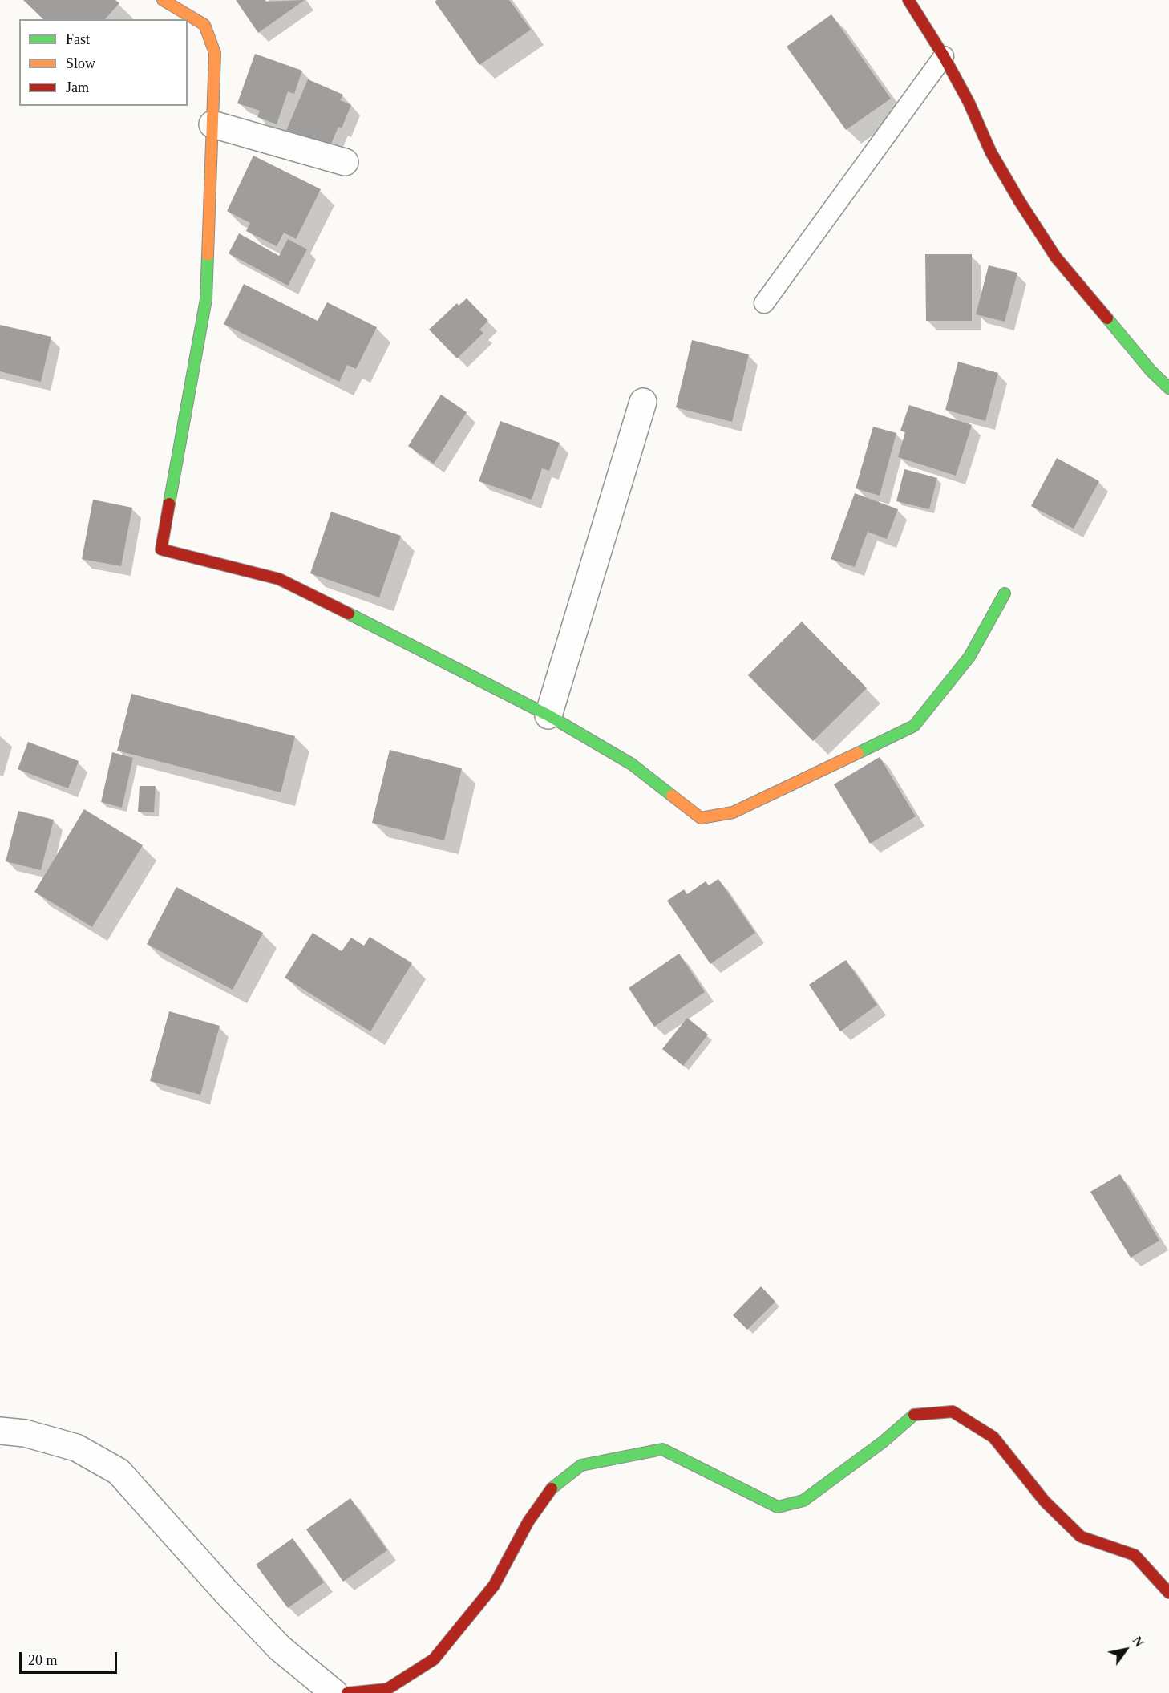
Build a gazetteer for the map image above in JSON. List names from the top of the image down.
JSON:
{
  "legend": ["Fast", "Slow", "Jam"],
  "scale_bar": "20 m",
  "north": "top right"
}
